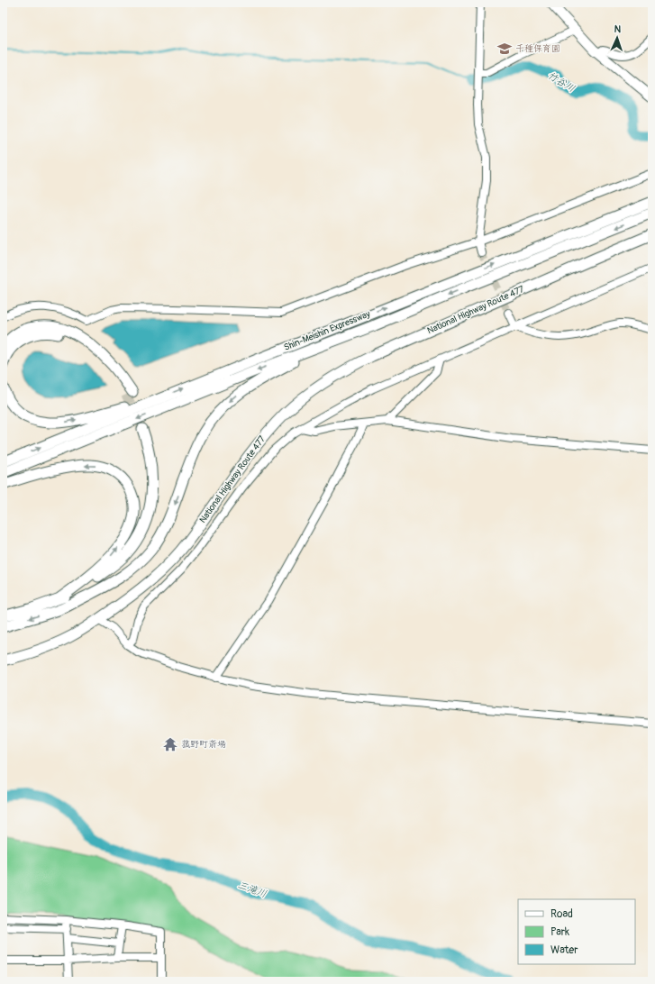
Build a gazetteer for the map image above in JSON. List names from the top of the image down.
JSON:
{
  "streets": {
    "highway": ["National Highway Route 477", "Shin-Meishin Expressway"]
  },
  "water": ["竹谷川", "三滝川"],
  "places": {
    "school or university": ["千種保育園"],
    "temple": ["菰野町斎場"]
  },
  "legend": ["Road", "Park", "Water"],
  "north": "top"
}
